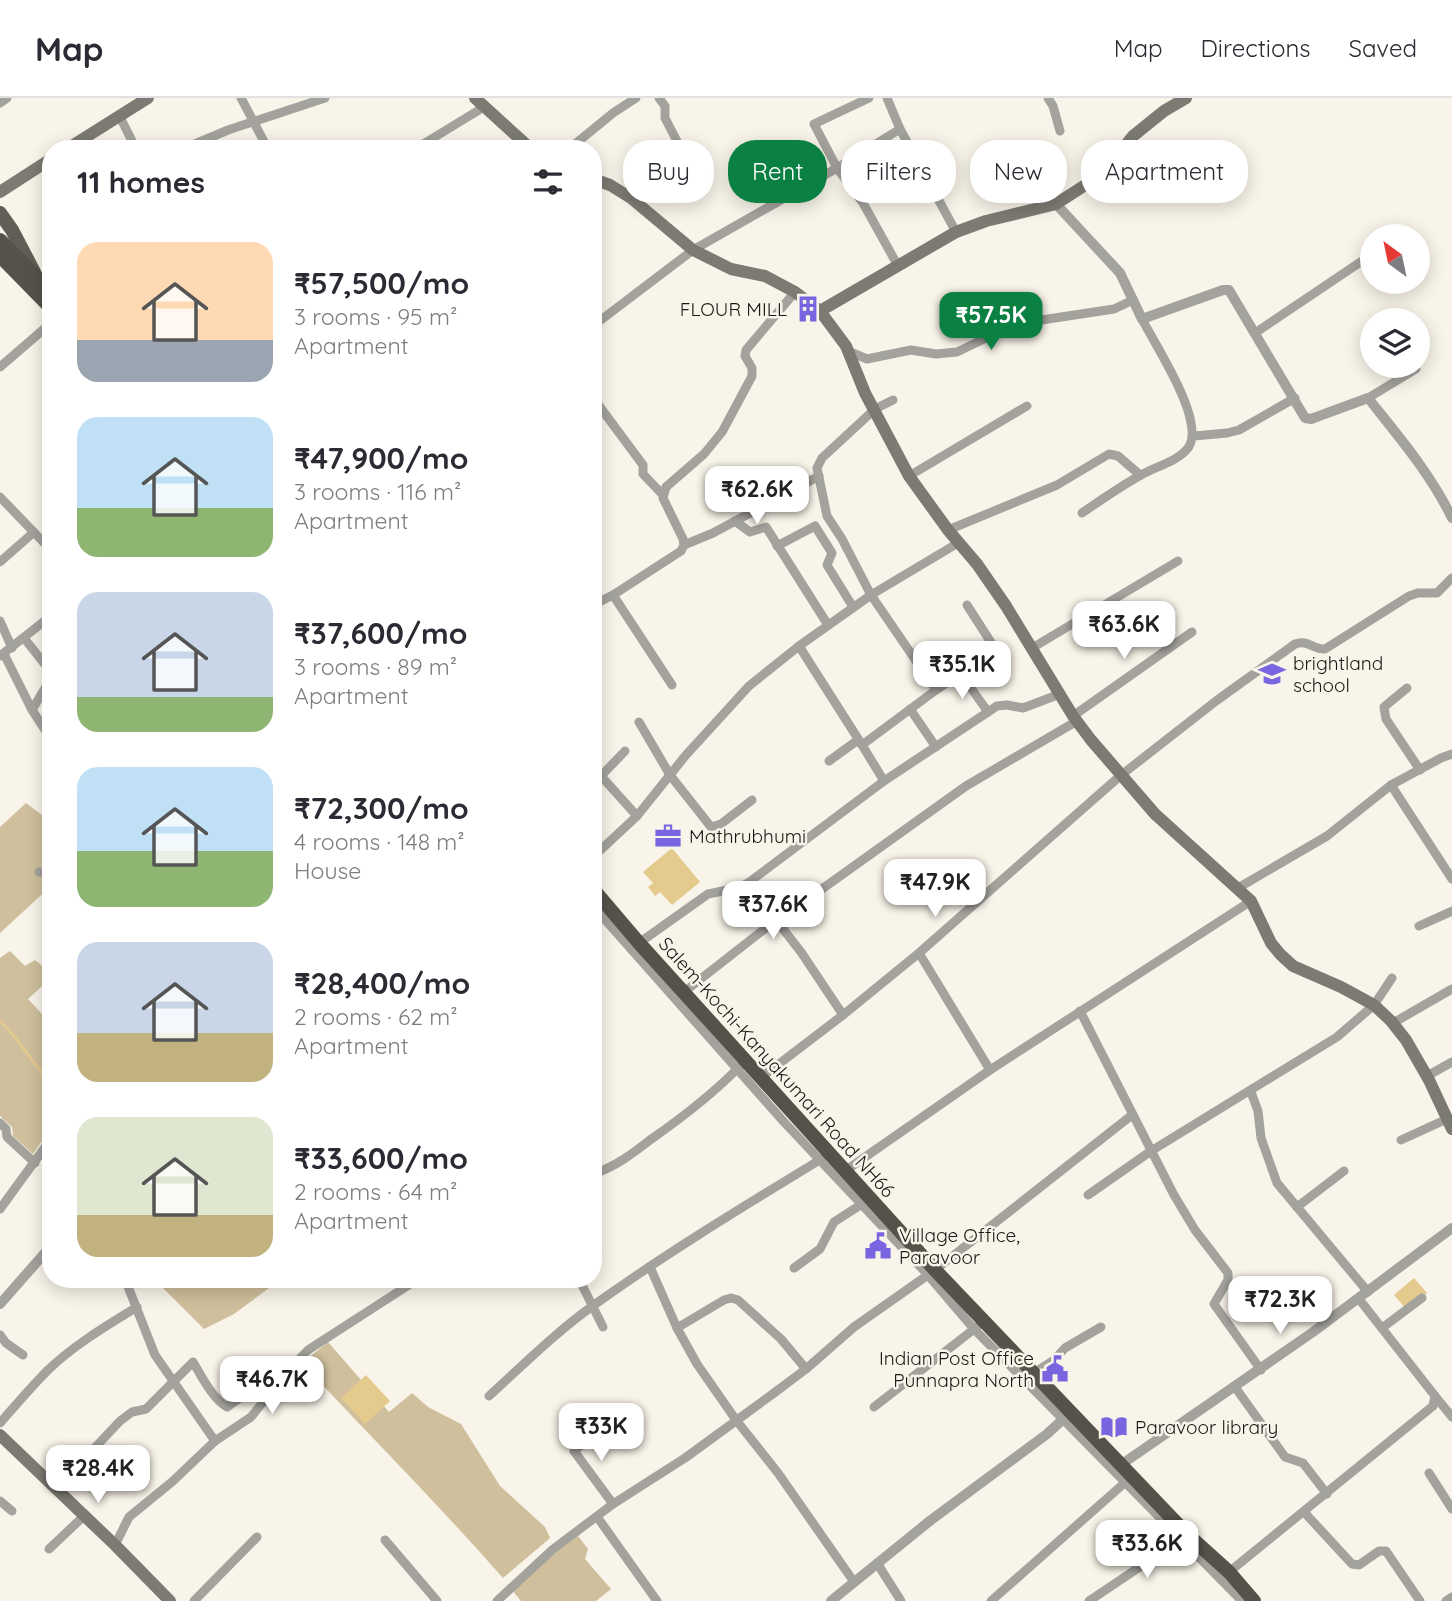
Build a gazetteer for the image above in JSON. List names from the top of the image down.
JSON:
{
  "streets": {
    "highway": ["Salem-Kochi-Kanyakumari Road NH66"]
  },
  "places": {
    "building": ["FLOUR MILL"],
    "school or university": ["brightland school"],
    "office": ["Mathrubhumi"],
    "public building": ["Village Office, Paravoor", "Indian Post Office Punnapra North"],
    "library": ["Paravoor library"]
  },
  "north": "top left",
  "page": {
    "header": "Map",
    "nav": ["Map", "Directions", "Saved"],
    "chip": [
      "Buy",
      "Rent",
      "Filters",
      "New",
      "Apartment"
    ],
    "heading": "11 homes",
    "list": [
      {
        "name": "₹57,500/mo",
        "note": "3 rooms · 95 m² · Apartment"
      },
      {
        "name": "₹47,900/mo",
        "note": "3 rooms · 116 m² · Apartment"
      },
      {
        "name": "₹37,600/mo",
        "note": "3 rooms · 89 m² · Apartment"
      },
      {
        "name": "₹72,300/mo",
        "note": "4 rooms · 148 m² · House"
      },
      {
        "name": "₹28,400/mo",
        "note": "2 rooms · 62 m² · Apartment"
      },
      {
        "name": "₹33,600/mo",
        "note": "2 rooms · 64 m² · Apartment"
      }
    ],
    "price": [
      "₹57.5K",
      "₹62.6K",
      "₹63.6K",
      "₹35.1K",
      "₹47.9K",
      "₹37.6K",
      "₹72.3K",
      "₹46.7K",
      "₹33K",
      "₹28.4K",
      "₹33.6K"
    ]
  }
}
